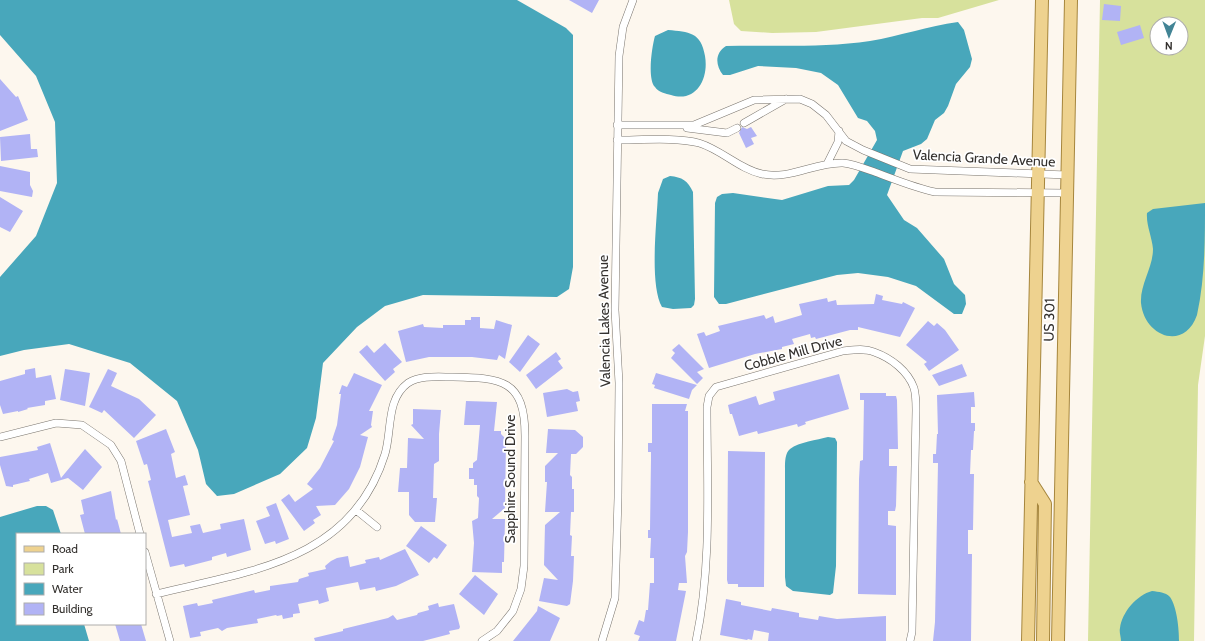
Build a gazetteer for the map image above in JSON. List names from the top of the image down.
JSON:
{
  "streets": {
    "main road": ["US 301"],
    "street": [
      "Valencia Grande Avenue",
      "Valencia Lakes Avenue",
      "Cobble Mill Drive",
      "Sapphire Sound Drive"
    ]
  },
  "crossings": [
    ["Valencia Grande Avenue", "US 301"],
    ["Valencia Grande Avenue", "Valencia Lakes Avenue"]
  ],
  "legend": [
    "Road",
    "Park",
    "Water",
    "Building"
  ],
  "north": "bottom"
}
